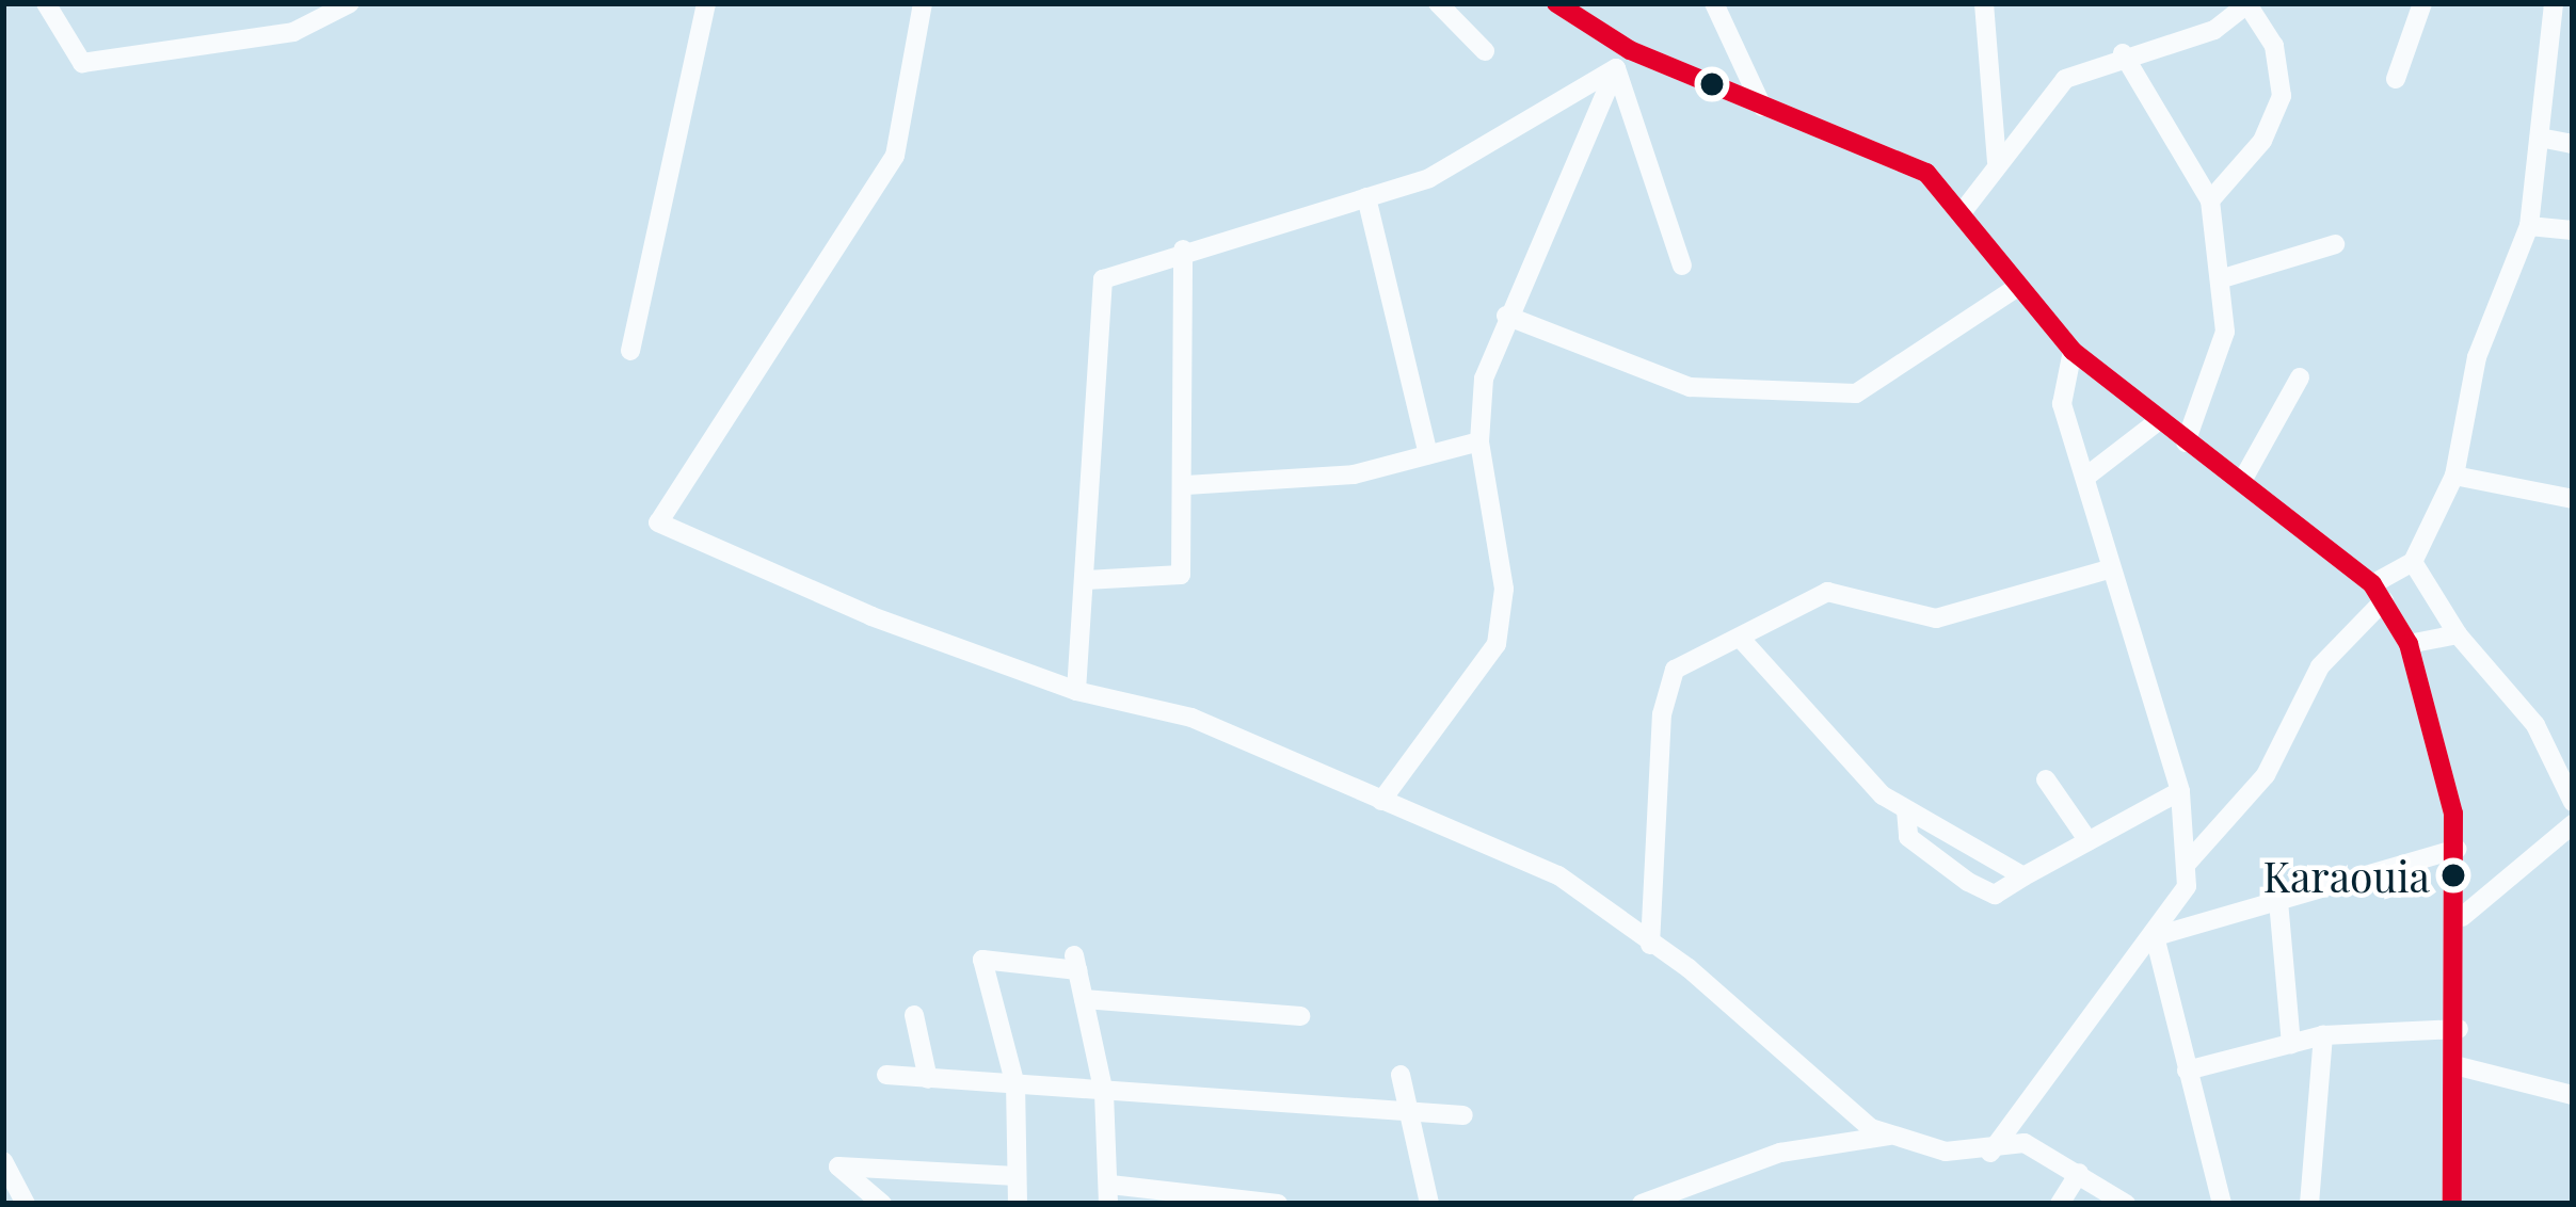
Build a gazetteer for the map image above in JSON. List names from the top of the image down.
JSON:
{
  "places": ["Karaouia"]
}
